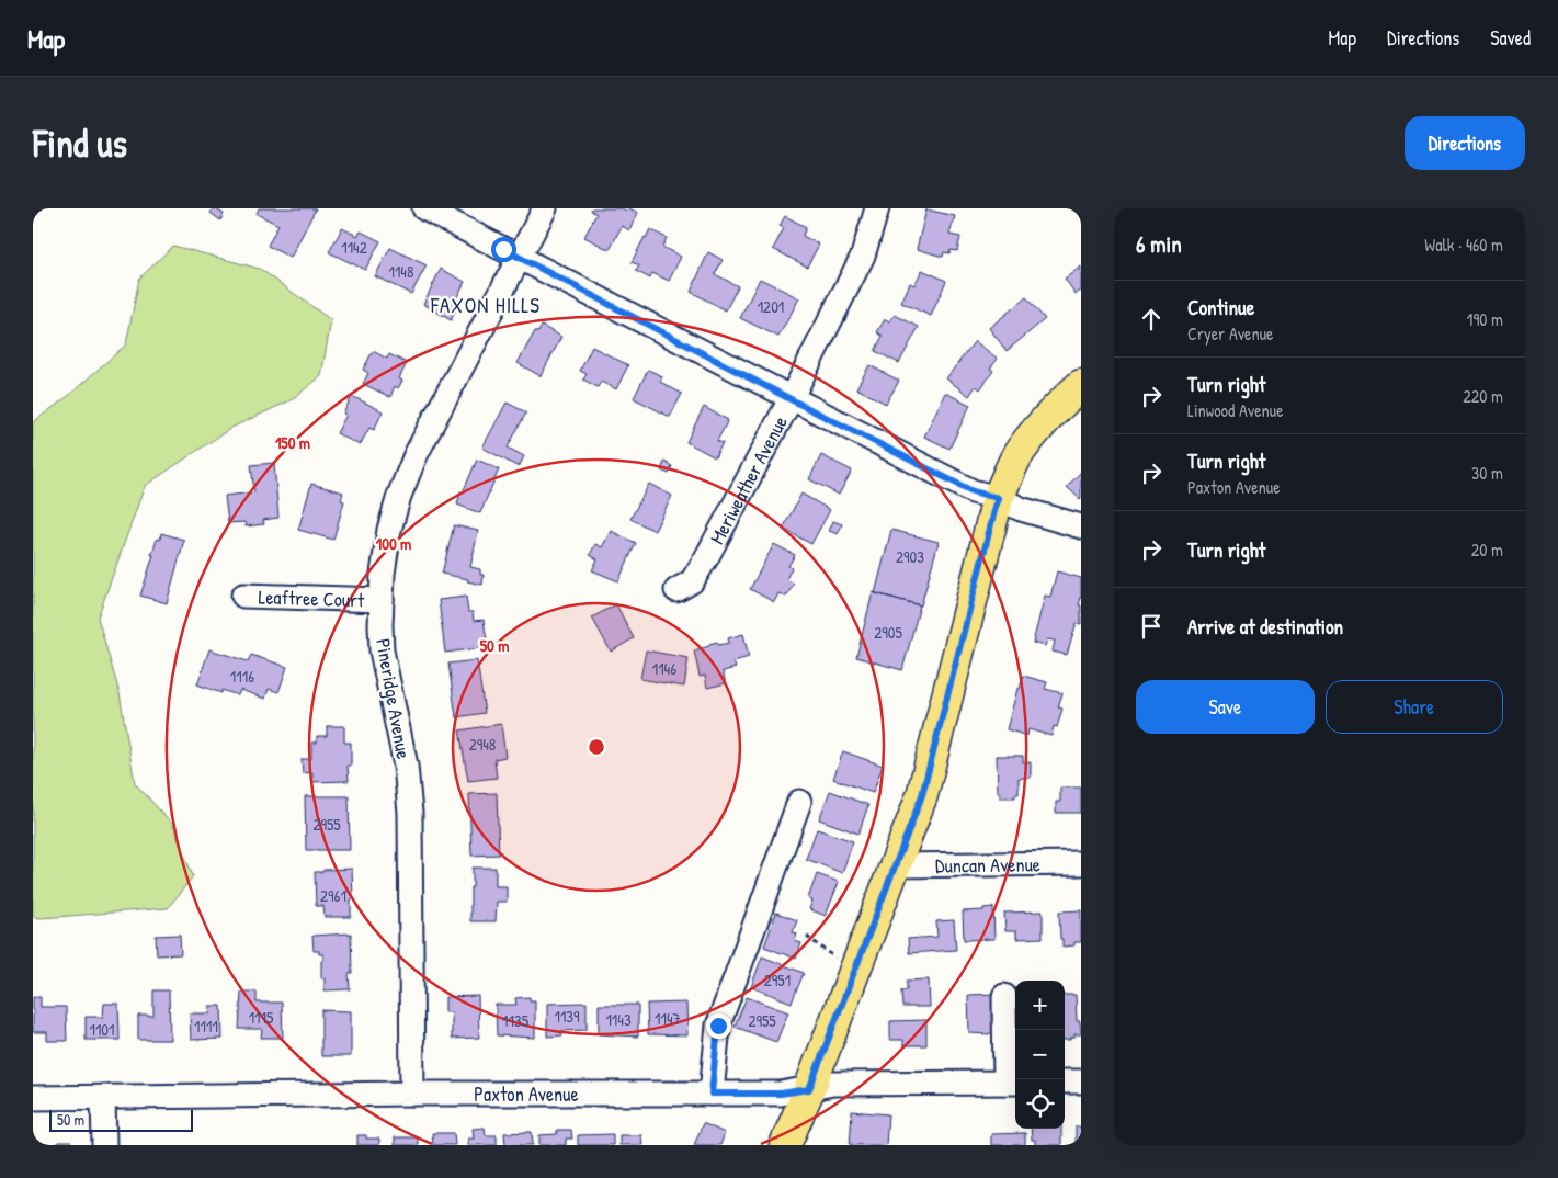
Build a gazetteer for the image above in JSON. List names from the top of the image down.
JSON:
{
  "streets": {
    "street": [
      "Meriweather Avenue",
      "Leaftree Court",
      "Pineridge Avenue",
      "Duncan Avenue",
      "Paxton Avenue"
    ]
  },
  "crossings": [
    ["Leaftree Court", "Pineridge Avenue"],
    ["Pineridge Avenue", "Paxton Avenue"]
  ],
  "districts": ["FAXON HILLS"],
  "house_numbers": [
    "1142",
    "1148",
    "1201",
    "2903",
    "2905",
    "1146",
    "1116",
    "2948",
    "2955",
    "2961",
    "2951",
    "1139",
    "1115",
    "1147",
    "1143",
    "1135",
    "2955",
    "1111",
    "1101"
  ],
  "scale_bar": "50 m",
  "page": {
    "header": "Map",
    "nav": ["Map", "Directions", "Saved"],
    "buttons": [
      "Directions",
      ["Save", "Share"]
    ],
    "title": "Find us",
    "heading": ["6 min", "Walk · 460 m"],
    "list": [
      ["Continue", "Cryer Avenue", "190 m"],
      ["Turn right", "Linwood Avenue", "220 m"],
      ["Turn right", "Paxton Avenue", "30 m"],
      ["Turn right", "20 m"],
      "Arrive at destination"
    ],
    "map_buttons": ["+", "−"],
    "scale": "50 m"
  },
  "rings": ["150 m", "100 m", "50 m"]
}
